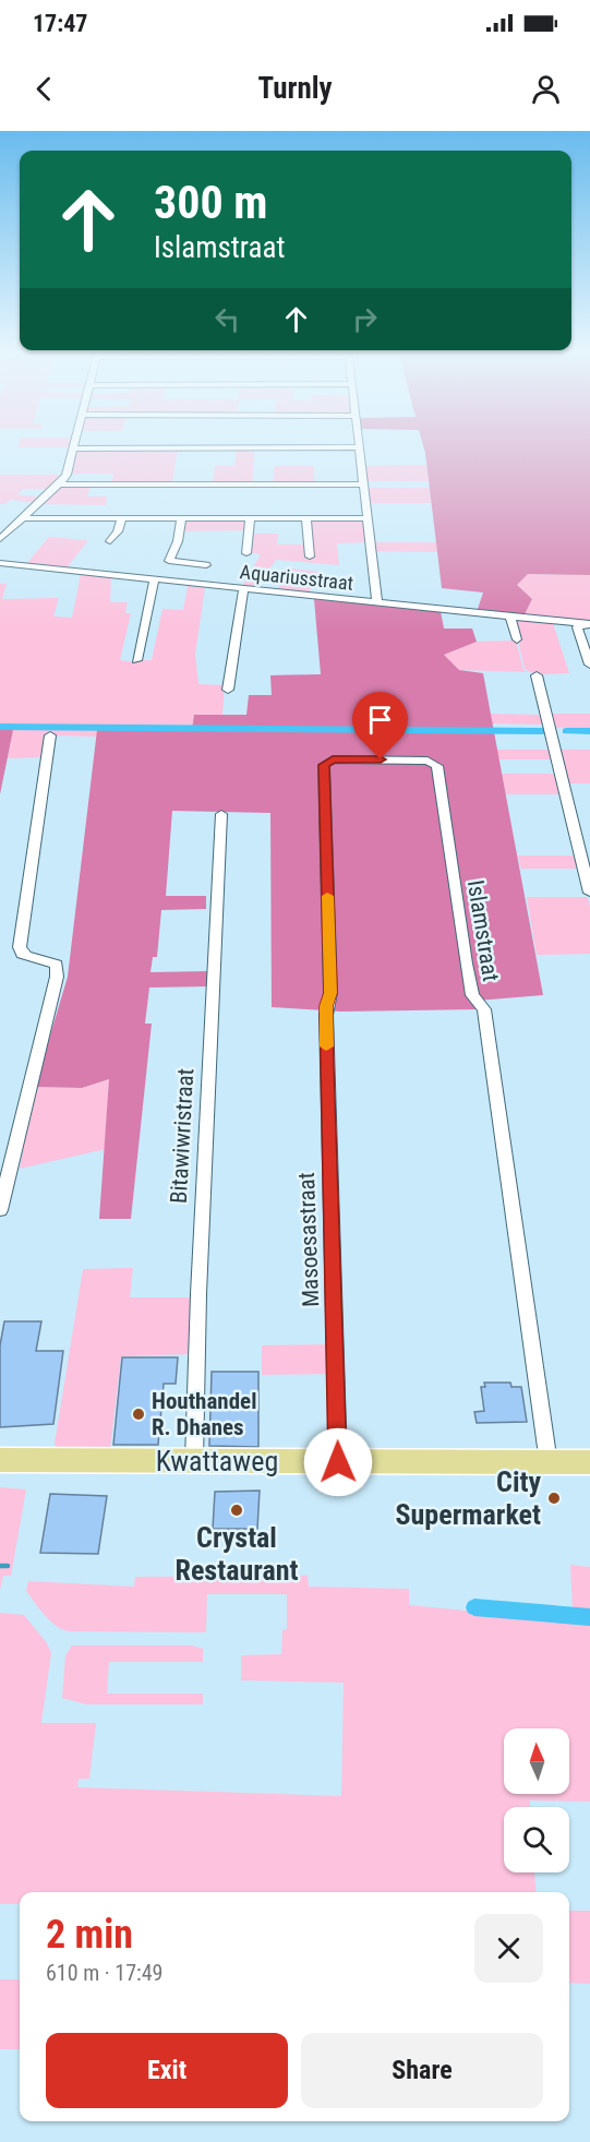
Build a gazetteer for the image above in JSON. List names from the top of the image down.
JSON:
{
  "streets": {
    "main road": ["Kwattaweg"],
    "street": [
      "Aquariusstraat",
      "Islamstraat",
      "Bitawiwristraat",
      "Masoesastraat"
    ]
  },
  "crossings": [
    ["Islamstraat", "Masoesastraat"],
    ["Islamstraat", "Kwattaweg"],
    ["Bitawiwristraat", "Kwattaweg"],
    ["Masoesastraat", "Kwattaweg"]
  ],
  "places": ["Houthandel R. Dhanes", "City Supermarket", "Crystal Restaurant"],
  "north": "top",
  "page": {
    "status": "17:47",
    "header": "Turnly",
    "turn": ["300 m", "Islamstraat"],
    "heading": ["2 min", "610 m · 17:49"],
    "buttons": ["Exit", "Share"]
  }
}
